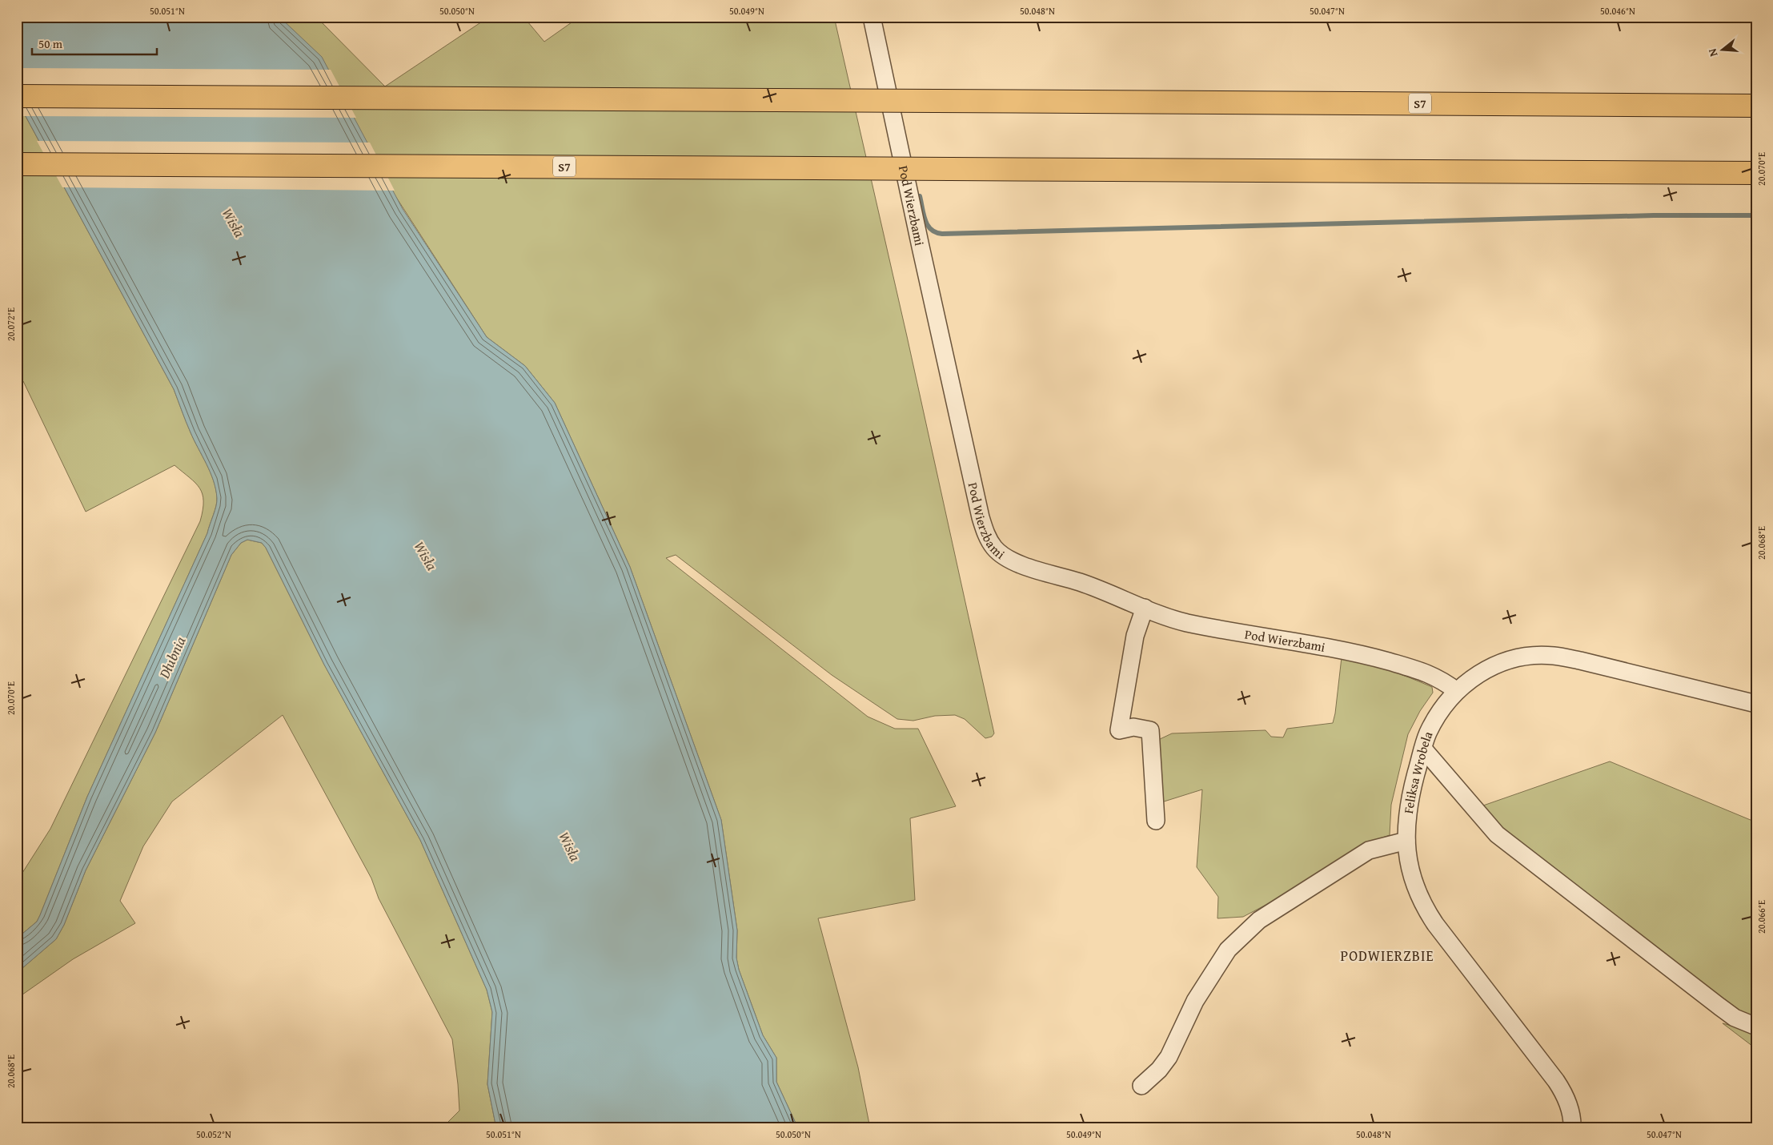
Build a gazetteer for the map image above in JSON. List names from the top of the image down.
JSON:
{
  "streets": {
    "highway": ["S7"],
    "street": ["Pod Wierzbami", "Feliksa Wrobela"]
  },
  "crossings": [
    ["Pod Wierzbami", "Feliksa Wrobela"]
  ],
  "districts": ["PODWIERZBIE"],
  "water": ["Wisła", "Dłubnia"],
  "scale_bar": "50 m",
  "north": "left",
  "coordinates": [
    "50.051°N",
    "50.050°N",
    "50.049°N",
    "50.048°N",
    "50.047°N",
    "50.046°N",
    "20.070°E",
    "20.072°E",
    "20.068°E",
    "20.066°E",
    "50.052°N"
  ]
}
